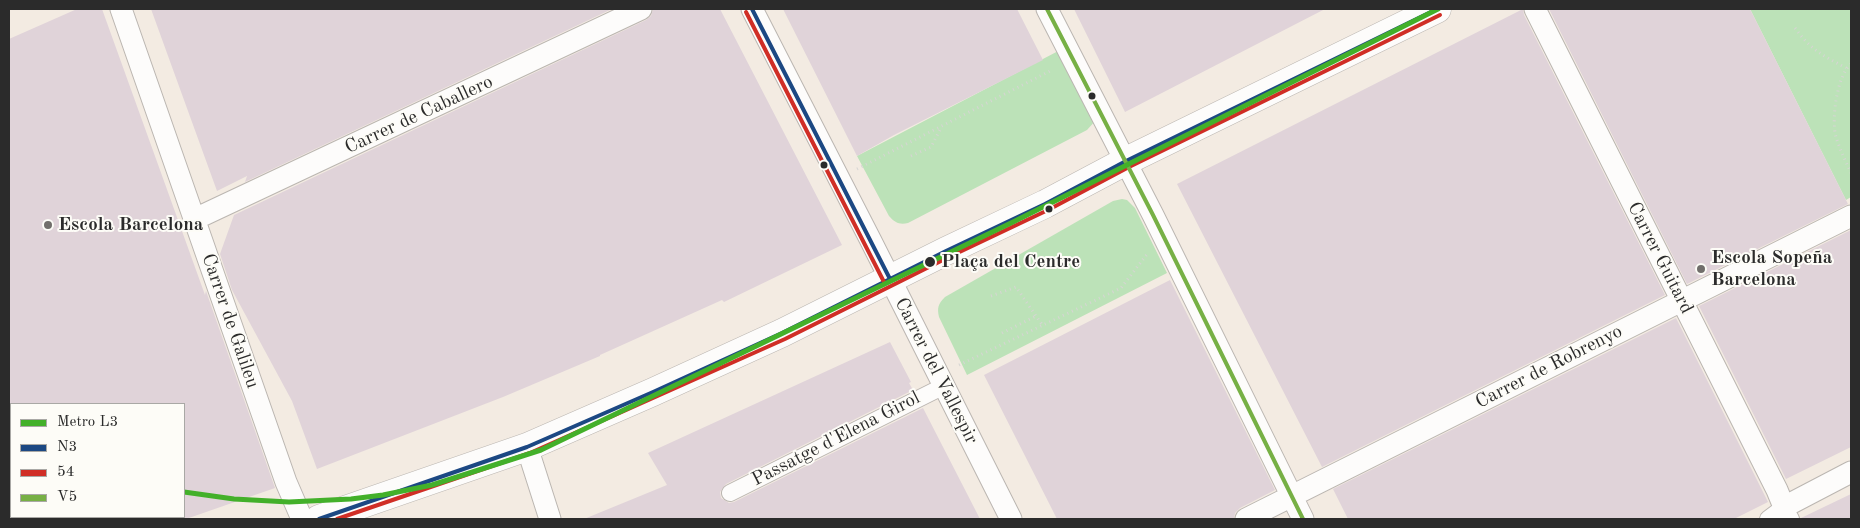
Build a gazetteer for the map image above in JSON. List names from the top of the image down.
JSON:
{
  "streets": {
    "street": [
      "Carrer de Caballero",
      "Carrer Guitard",
      "Carrer de Galileu",
      "Carrer de Robrenyo",
      "Carrer del Vallespir",
      "Passatge d'Elena Girol"
    ]
  },
  "crossings": [
    ["Carrer de Caballero", "Carrer de Galileu"],
    ["Carrer Guitard", "Carrer de Robrenyo"],
    ["Carrer del Vallespir", "Passatge d'Elena Girol"]
  ],
  "places": ["Escola Barcelona", "Plaça del Centre", "Escola Sopeña Barcelona"],
  "lines": [
    "metro line L3",
    "transit line N3",
    "transit line V5",
    "transit line 54"
  ],
  "legend": [
    "Metro L3",
    "N3",
    "54",
    "V5"
  ]
}
